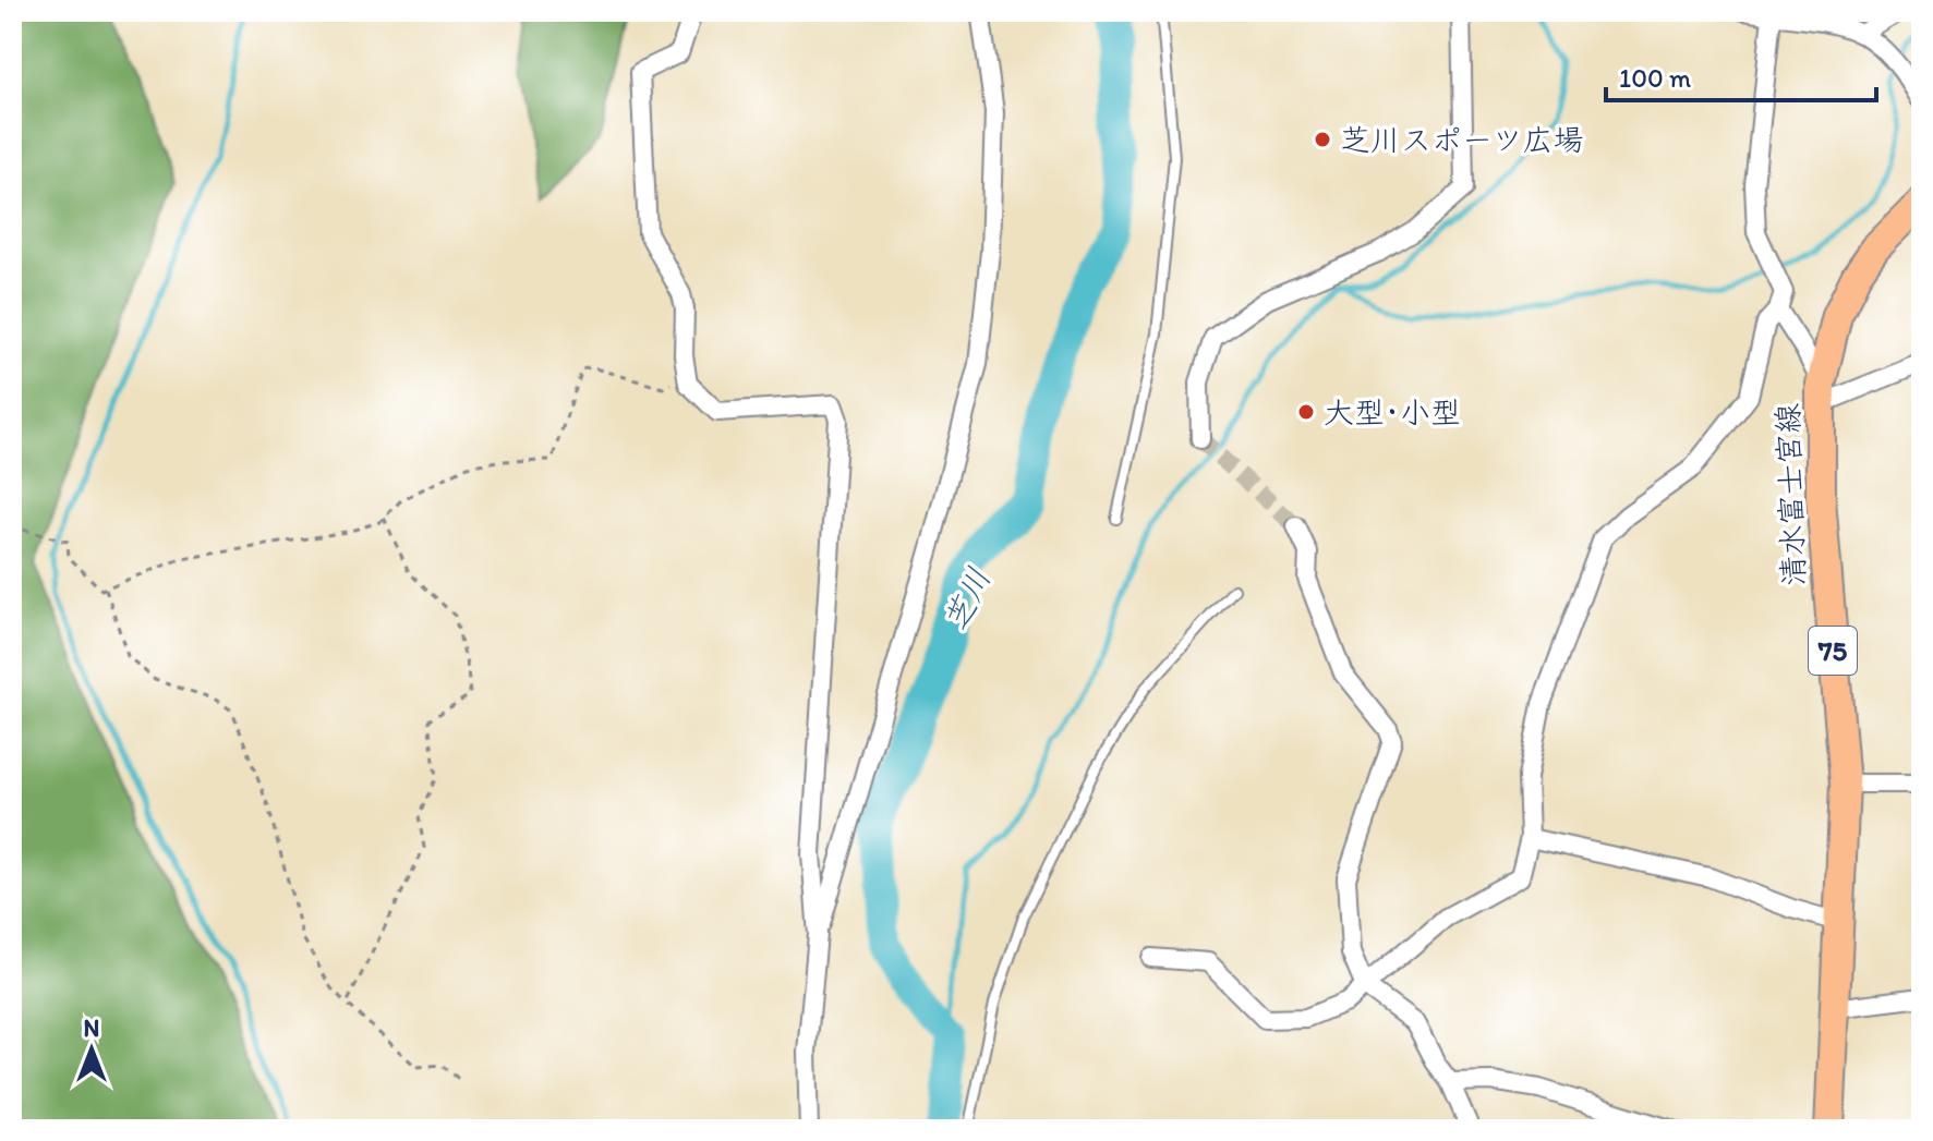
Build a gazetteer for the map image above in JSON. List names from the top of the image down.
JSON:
{
  "streets": {
    "main road": ["清水富士宮線", "75"]
  },
  "water": ["芝川"],
  "places": ["芝川スポーツ広場", "大型･小型"],
  "scale_bar": "100 m",
  "north": "top"
}
